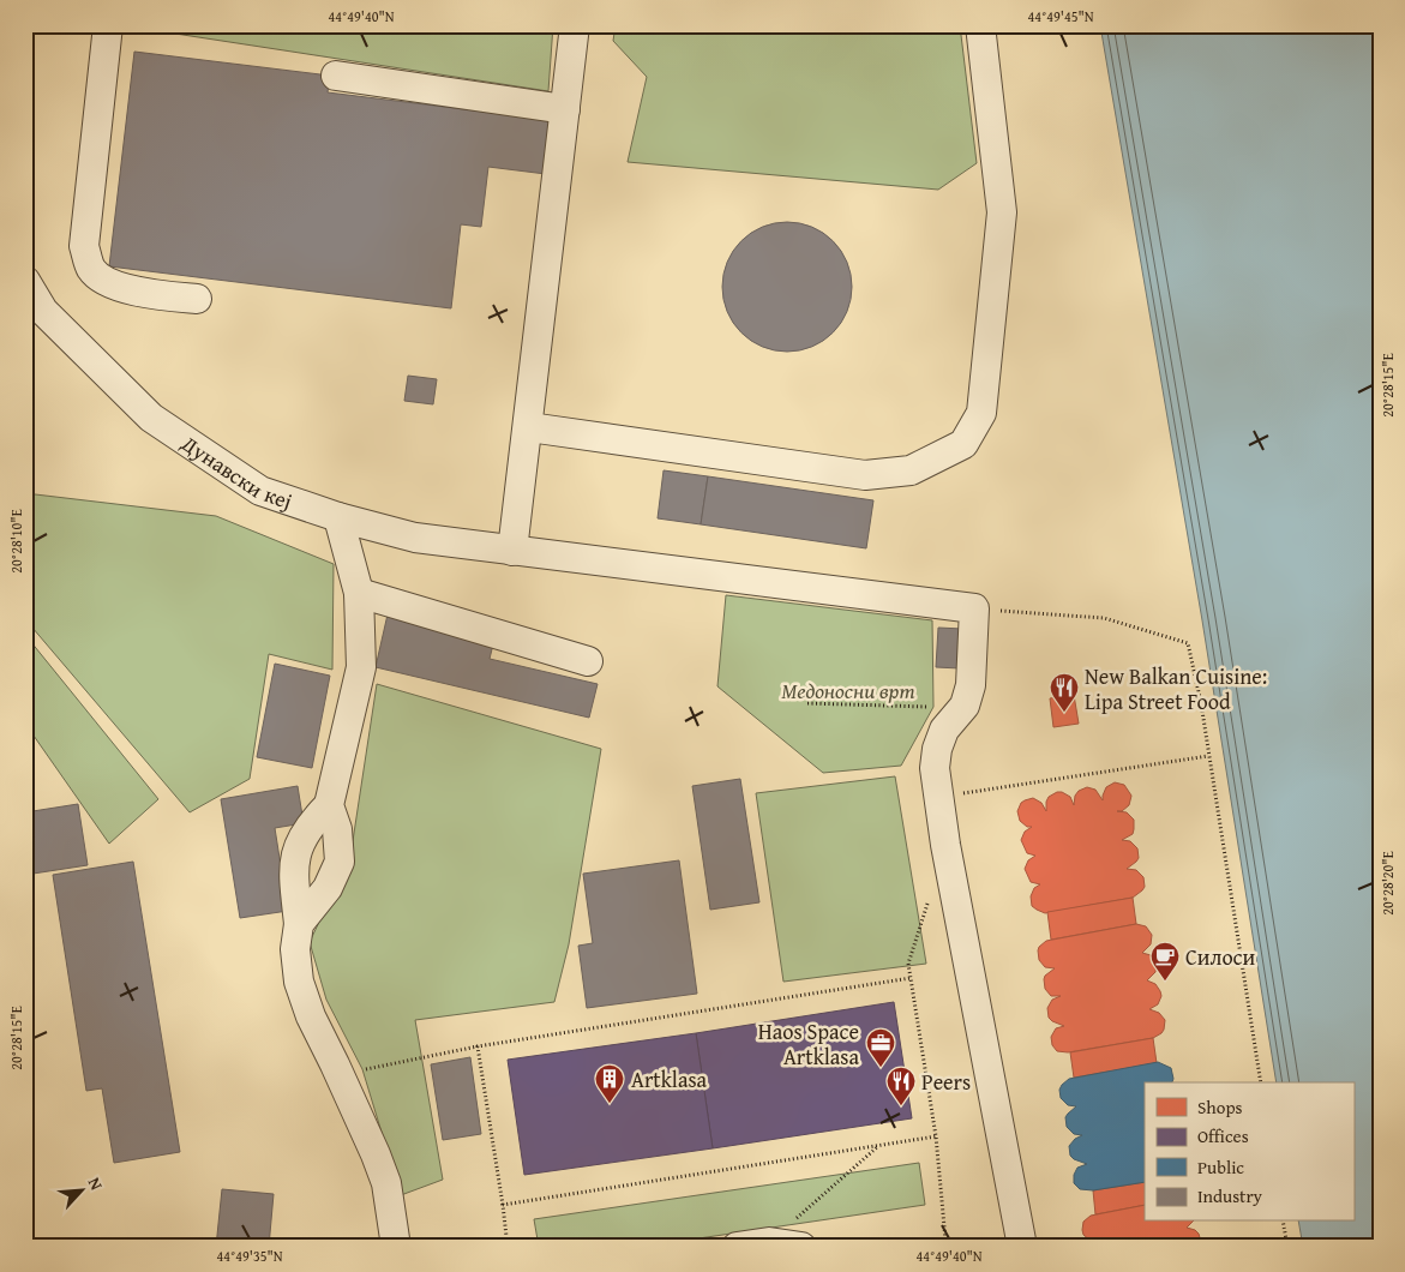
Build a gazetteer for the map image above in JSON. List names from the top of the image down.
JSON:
{
  "streets": {
    "street": ["Дунавски кеј"]
  },
  "parks": ["Медоносни врт"],
  "places": {
    "restaurant": ["New Balkan Cuisine: Lipa Street Food", "Peers"],
    "cafe": ["Силоси"],
    "office": ["Haos Space Artklasa"],
    "building": ["Artklasa"]
  },
  "legend": [
    "Shops",
    "Offices",
    "Public",
    "Industry"
  ],
  "north": "top right",
  "coordinates": [
    "44°49'40\"N",
    "44°49'45\"N",
    "20°28'15\"E",
    "20°28'10\"E",
    "20°28'20\"E",
    "44°49'35\"N"
  ]
}
